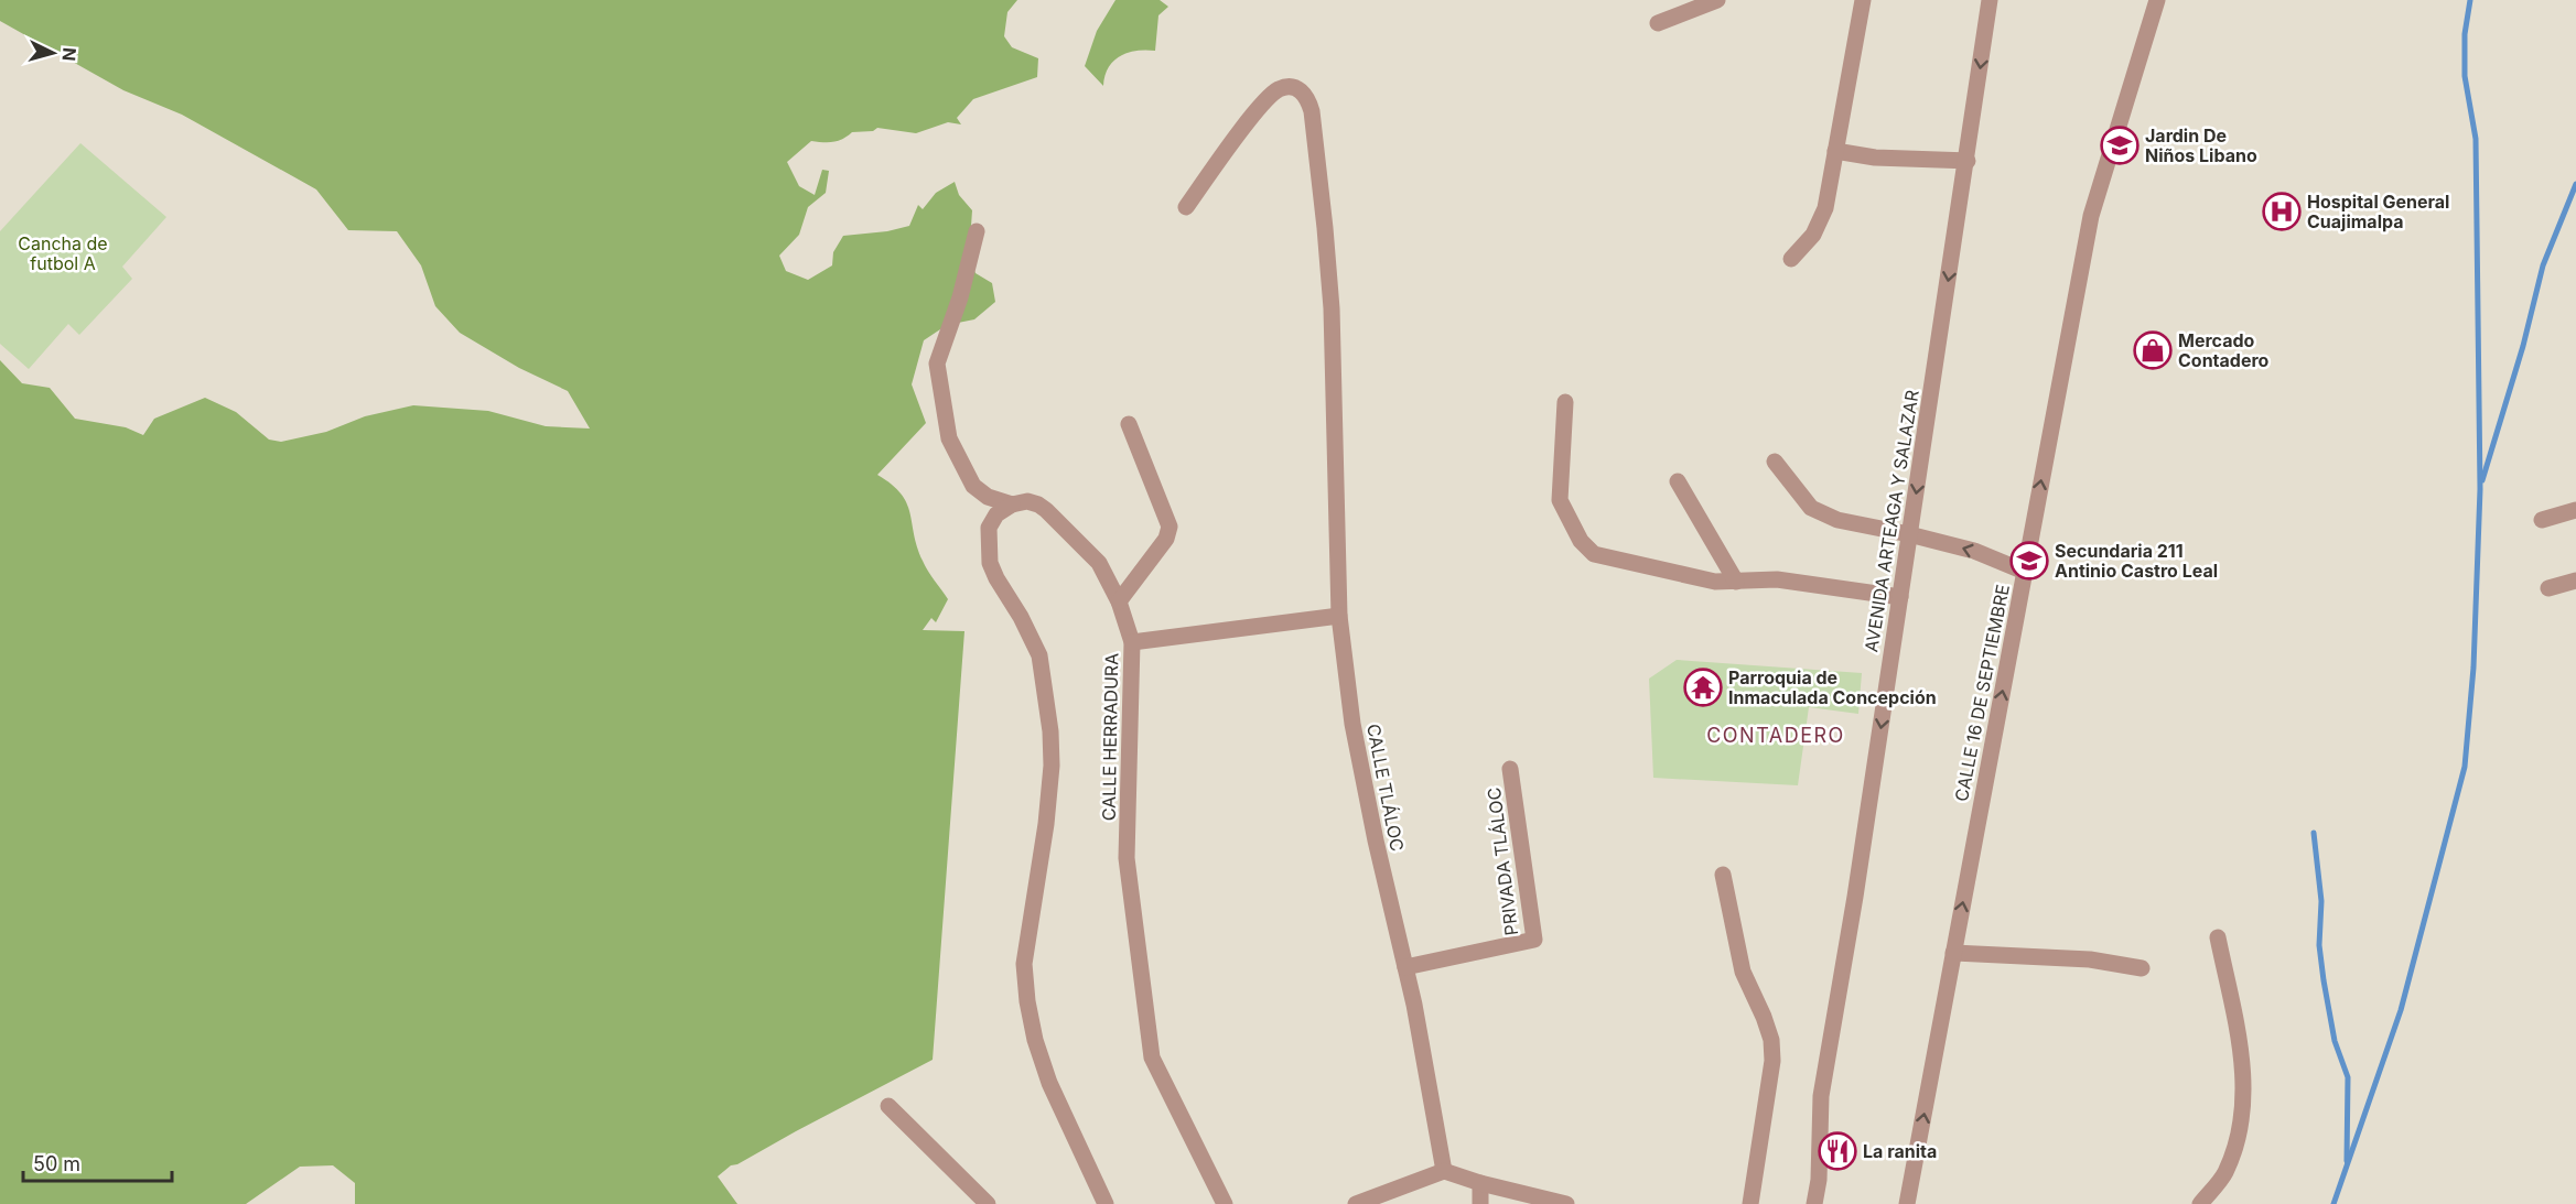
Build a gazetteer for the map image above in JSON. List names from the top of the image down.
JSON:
{
  "streets": {
    "street": [
      "AVENIDA ARTEAGA Y SALAZAR",
      "CALLE 16 DE SEPTIEMBRE",
      "CALLE HERRADURA",
      "CALLE TLÁLOC",
      "PRIVADA TLÁLOC"
    ]
  },
  "crossings": [
    ["CALLE TLÁLOC", "PRIVADA TLÁLOC"]
  ],
  "one_way": ["CALLE 16 DE SEPTIEMBRE"],
  "districts": ["CONTADERO"],
  "parks": ["Cancha de futbol A"],
  "places": {
    "school or university": ["Jardin De Niños Libano", "Secundaria 211 Antinio Castro Leal"],
    "hospital": ["Hospital General Cuajimalpa"],
    "shop": ["Mercado Contadero"],
    "temple": ["Parroquia de Inmaculada Concepción"],
    "restaurant": ["La ranita"]
  },
  "scale_bar": "50 m",
  "north": "right"
}
